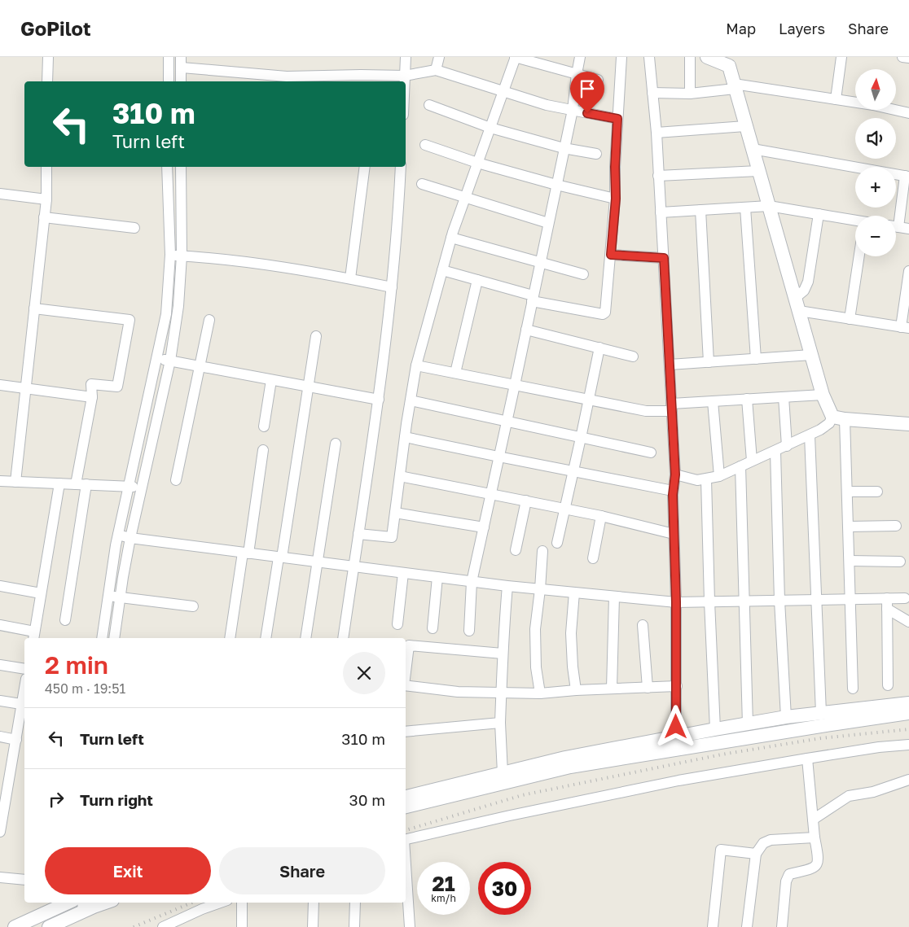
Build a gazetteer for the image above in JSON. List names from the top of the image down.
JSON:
{
  "north": "top",
  "page": {
    "header": "GoPilot",
    "nav": ["Map", "Layers", "Share"],
    "map_buttons": ["+", "−"],
    "turn": ["310 m", "Turn left"],
    "heading": ["2 min", "450 m · 19:51"],
    "list": [
      {
        "name": "Turn left",
        "value": "310 m"
      },
      {
        "name": "Turn right",
        "value": "30 m"
      }
    ],
    "buttons": ["Exit", "Share"],
    "speed": "21 km/h",
    "limit": "30"
  }
}
